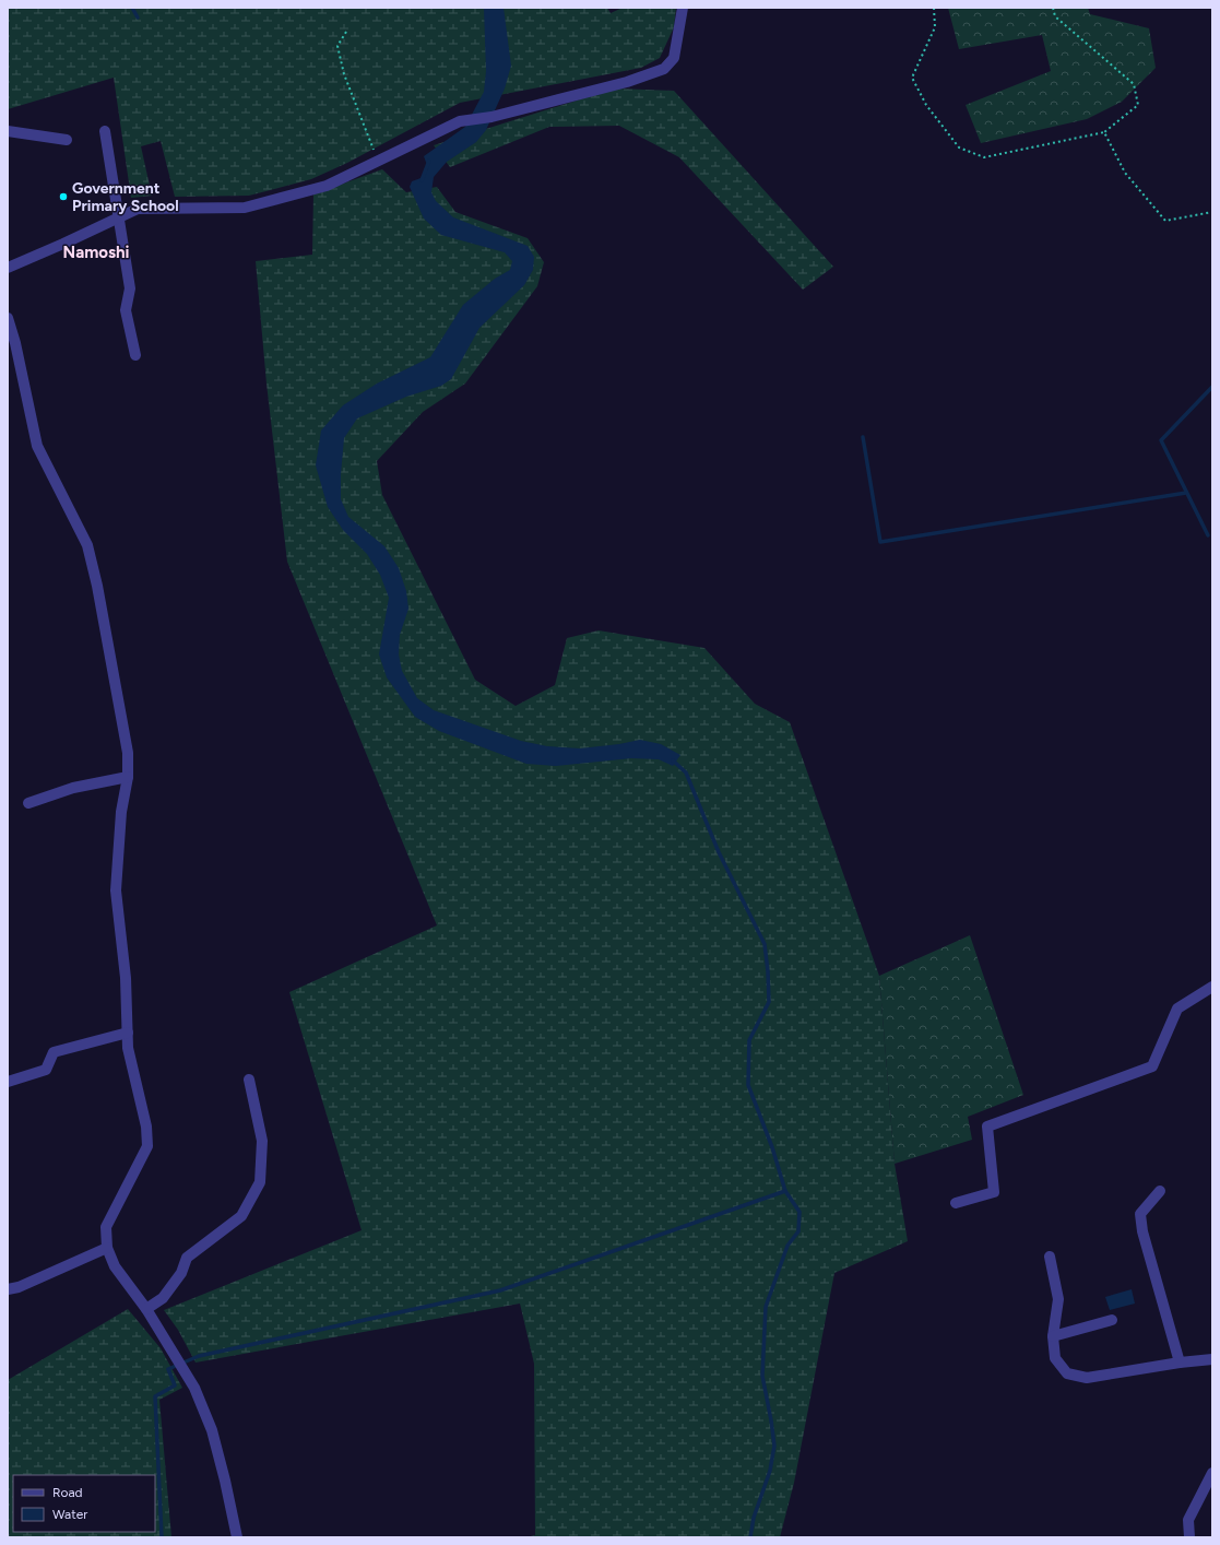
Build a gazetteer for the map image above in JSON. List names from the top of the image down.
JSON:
{
  "districts": ["Namoshi"],
  "places": ["Government Primary School"],
  "legend": ["Road", "Water"]
}
